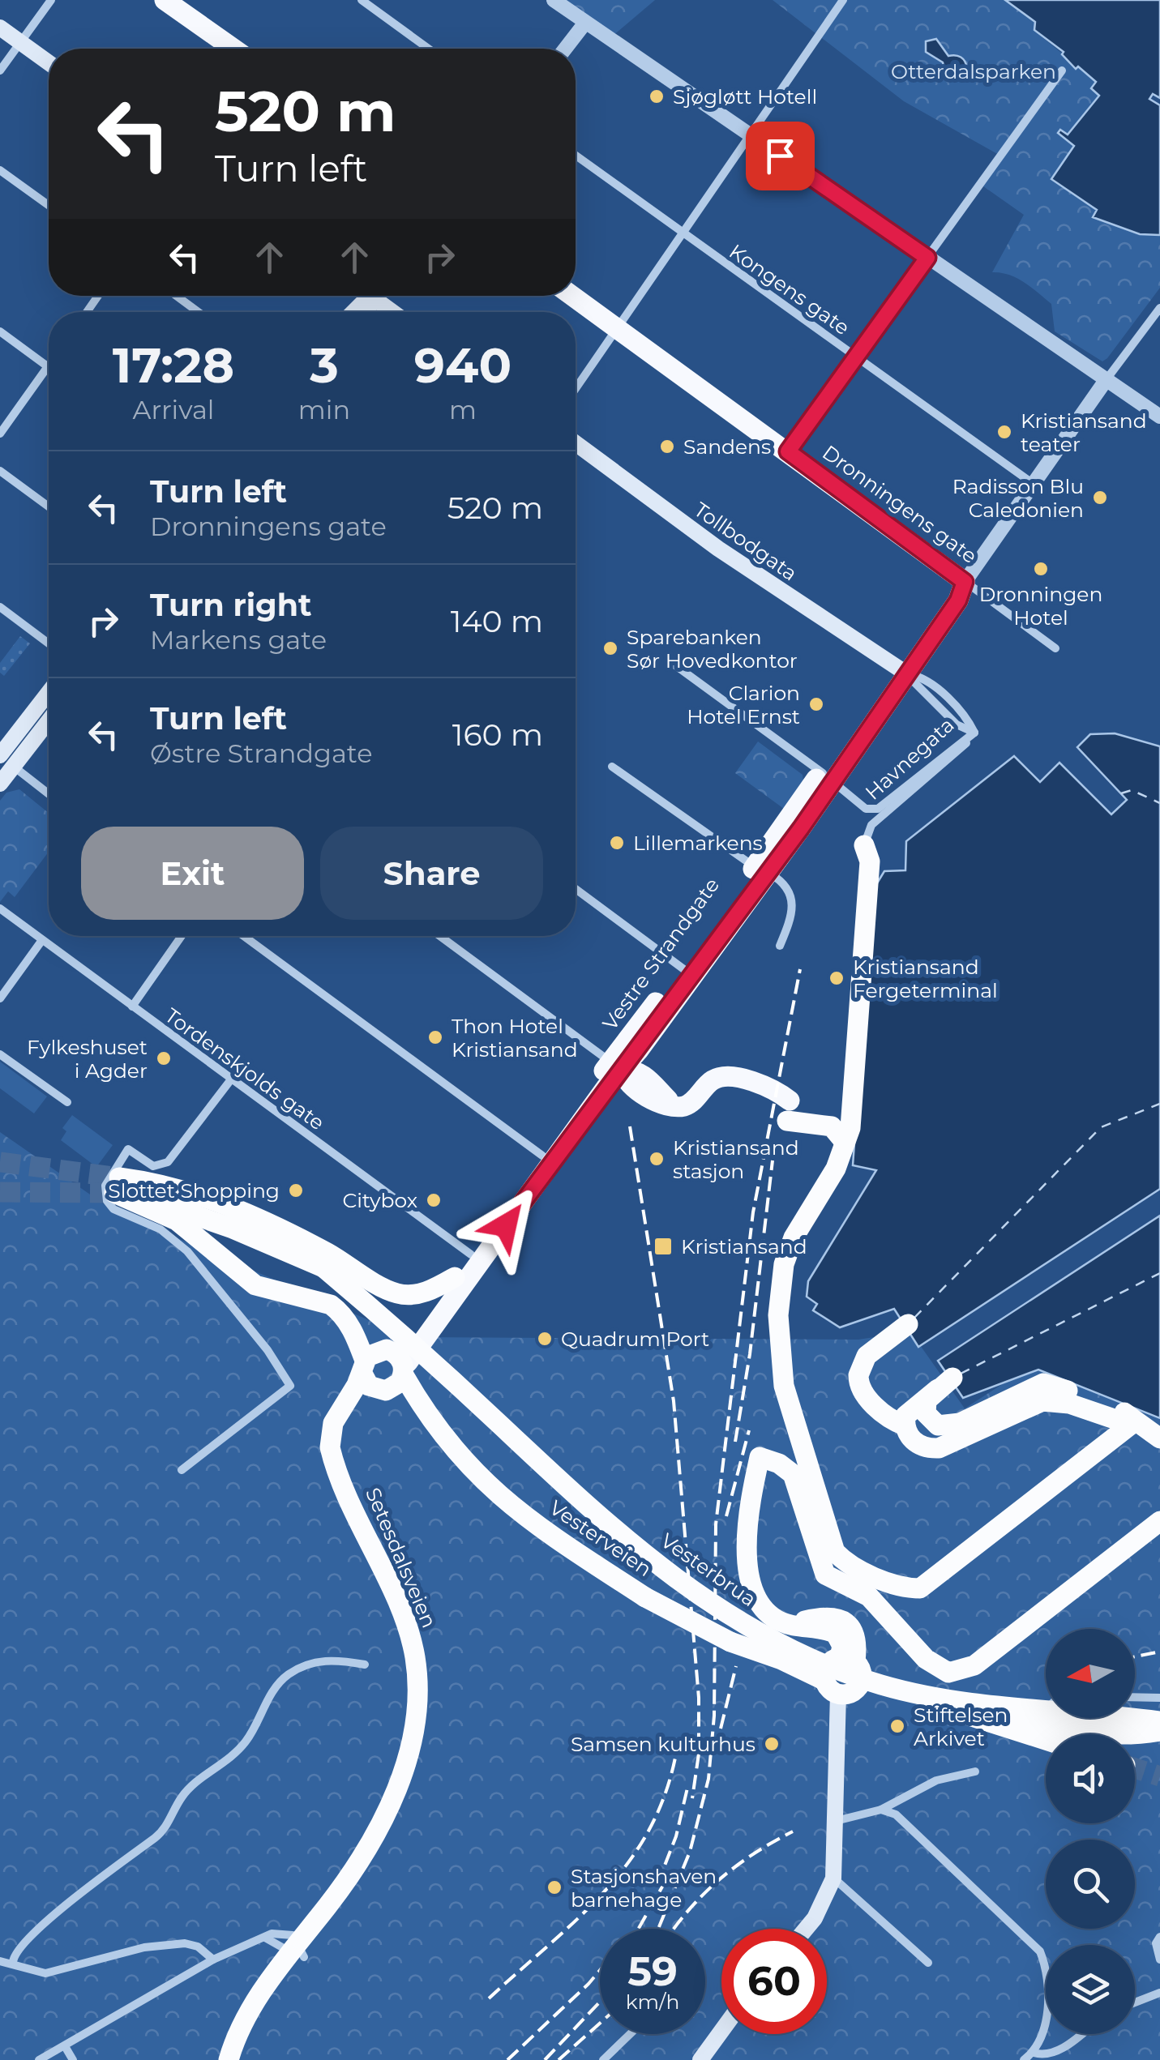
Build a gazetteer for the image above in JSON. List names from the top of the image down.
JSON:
{
  "streets": {
    "highway": ["Vesterveien", "Setesdalsveien", "Vesterbrua"],
    "main road": ["Dronningens gate", "Tollbodgata", "Vestre Strandgate"],
    "street": ["Kongens gate", "Havnegata", "Tordenskjolds gate"]
  },
  "crossings": [
    ["Kongens gate", "Vestre Strandgate"],
    ["Dronningens gate", "Vestre Strandgate"],
    ["Tollbodgata", "Havnegata"],
    ["Tollbodgata", "Vestre Strandgate"],
    ["Havnegata", "Vestre Strandgate"],
    ["Vestre Strandgate", "Tordenskjolds gate"],
    ["Vestre Strandgate", "Vesterveien"],
    ["Vestre Strandgate", "Setesdalsveien"],
    ["Vesterveien", "Setesdalsveien"]
  ],
  "parks": ["Otterdalsparken"],
  "places": {
    "other": [
      "Sjøgløtt Hotell",
      "Kristiansand teater",
      "Sandens",
      "Radisson Blu Caledonien",
      "Dronningen Hotel",
      "Sparebanken Sør Hovedkontor",
      "Clarion Hotel Ernst",
      "Lillemarkens",
      "Kristiansand Fergeterminal",
      "Thon Hotel Kristiansand",
      "Fylkeshuset i Agder",
      "Kristiansand stasjon",
      "Slottet Shopping",
      "Citybox",
      "Quadrum Port",
      "Stiftelsen Arkivet",
      "Samsen kulturhus",
      "Stasjonshaven barnehage"
    ],
    "transit": ["Kristiansand"]
  },
  "north": "left",
  "page": {
    "turn": ["520 m", "Turn left"],
    "eta": [
      "17:28",
      "Arrival",
      "3",
      "min",
      "940",
      "m"
    ],
    "list": [
      {
        "name": "Turn left",
        "note": "Dronningens gate",
        "value": "520 m"
      },
      {
        "name": "Turn right",
        "note": "Markens gate",
        "value": "140 m"
      },
      {
        "name": "Turn left",
        "note": "Østre Strandgate",
        "value": "160 m"
      }
    ],
    "buttons": ["Exit", "Share"],
    "speed": "59 km/h",
    "limit": "60"
  }
}
